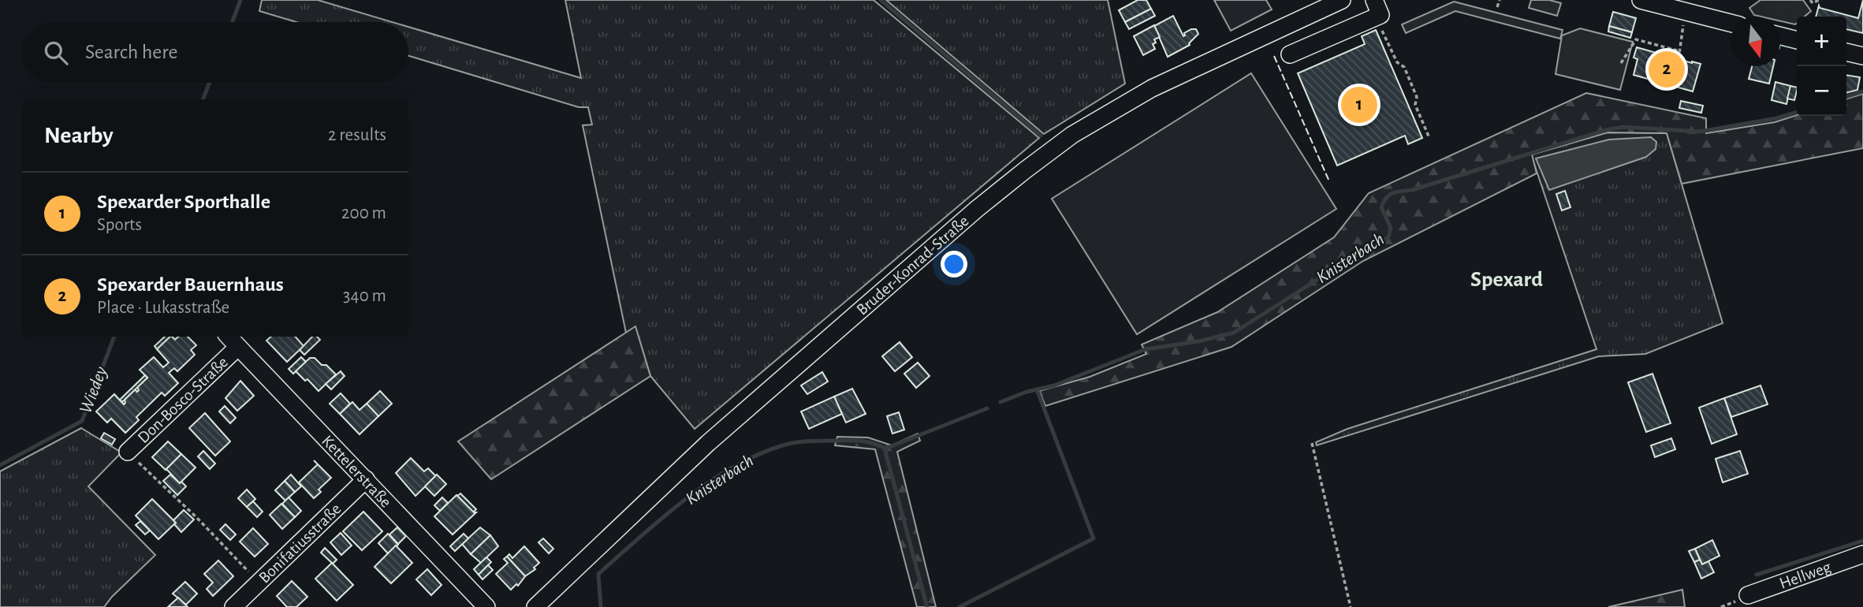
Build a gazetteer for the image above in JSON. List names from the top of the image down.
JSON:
{
  "streets": {
    "street": [
      "Bruder-Konrad-Straße",
      "Don-Bosco-Straße",
      "Kettelerstraße",
      "Bonifatiusstraße",
      "Hellweg"
    ]
  },
  "crossings": [
    ["Don-Bosco-Straße", "Kettelerstraße"],
    ["Kettelerstraße", "Bonifatiusstraße"]
  ],
  "districts": ["Spexard"],
  "water": ["Knisterbach", "Wiedey"],
  "north": "bottom",
  "page": {
    "map_buttons": ["+", "−"],
    "search": "Search here",
    "pins": ["2", "1"],
    "heading": ["Nearby", "2 results"],
    "list": [
      {
        "mark": "1",
        "name": "Spexarder Sporthalle",
        "note": "Sports",
        "value": "200 m"
      },
      {
        "mark": "2",
        "name": "Spexarder Bauernhaus",
        "note": "Place · Lukasstraße",
        "value": "340 m"
      }
    ]
  }
}
